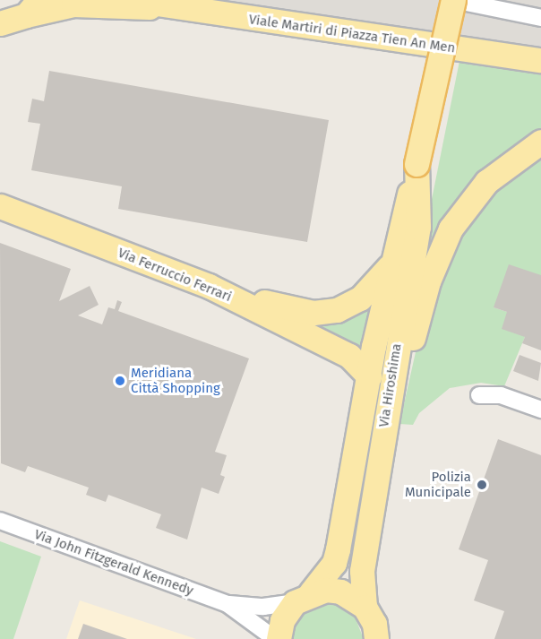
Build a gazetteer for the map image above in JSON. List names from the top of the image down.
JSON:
{
  "streets": {
    "main road": ["Viale Martiri di Piazza Tien An Men", "Via Ferruccio Ferrari", "Via Hiroshima"],
    "street": ["Via John Fitzgerald Kennedy"]
  },
  "crossings": [
    ["Via Ferruccio Ferrari", "Via Hiroshima"],
    ["Via Hiroshima", "Via John Fitzgerald Kennedy"]
  ],
  "places": ["Meridiana Città Shopping", "Polizia Municipale"]
}
